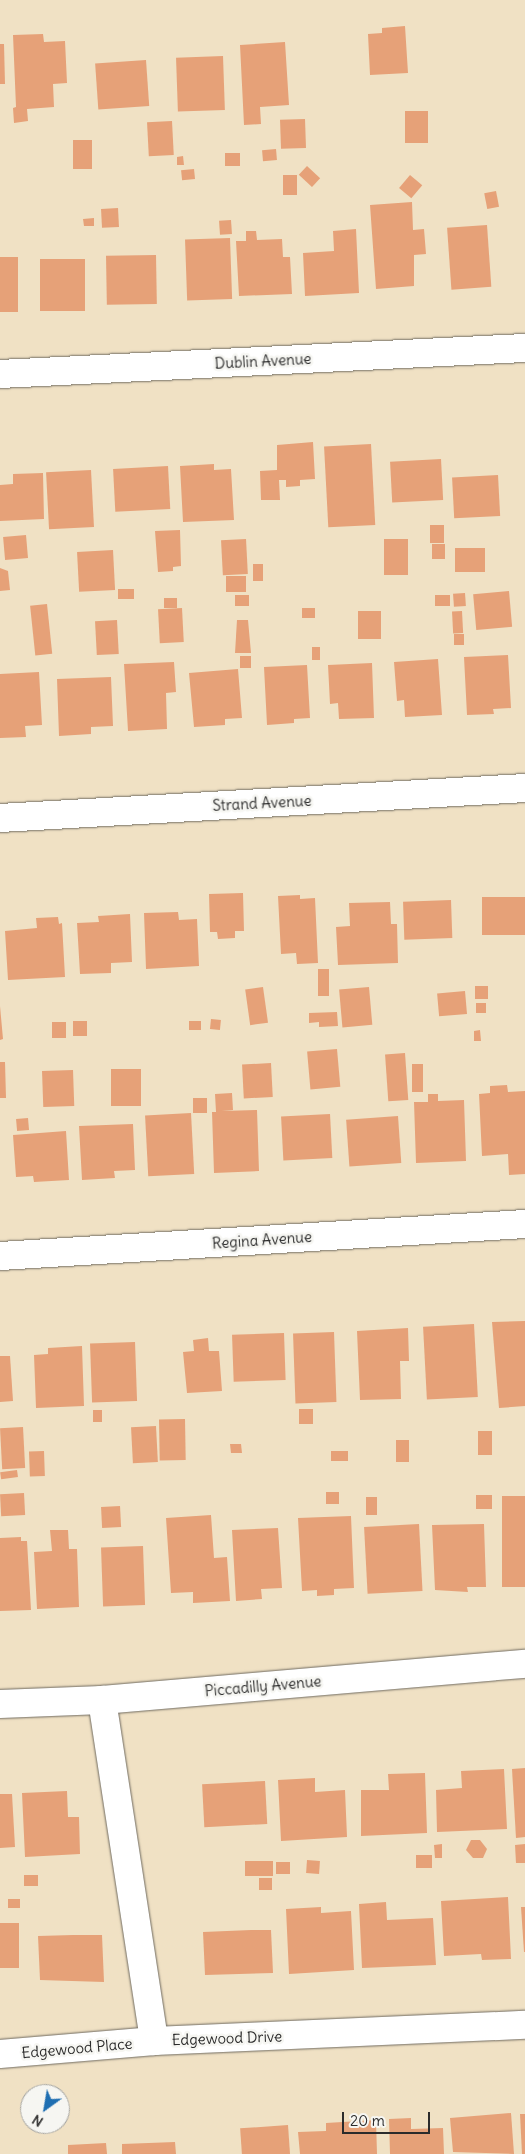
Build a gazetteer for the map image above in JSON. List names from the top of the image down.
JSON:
{
  "streets": {
    "street": [
      "Dublin Avenue",
      "Strand Avenue",
      "Regina Avenue",
      "Piccadilly Avenue",
      "Edgewood Drive",
      "Edgewood Place"
    ]
  },
  "crossings": [
    ["Piccadilly Avenue", "Edgewood Drive"],
    ["Edgewood Drive", "Edgewood Place"]
  ],
  "scale_bar": "20 m",
  "north": "bottom left"
}
